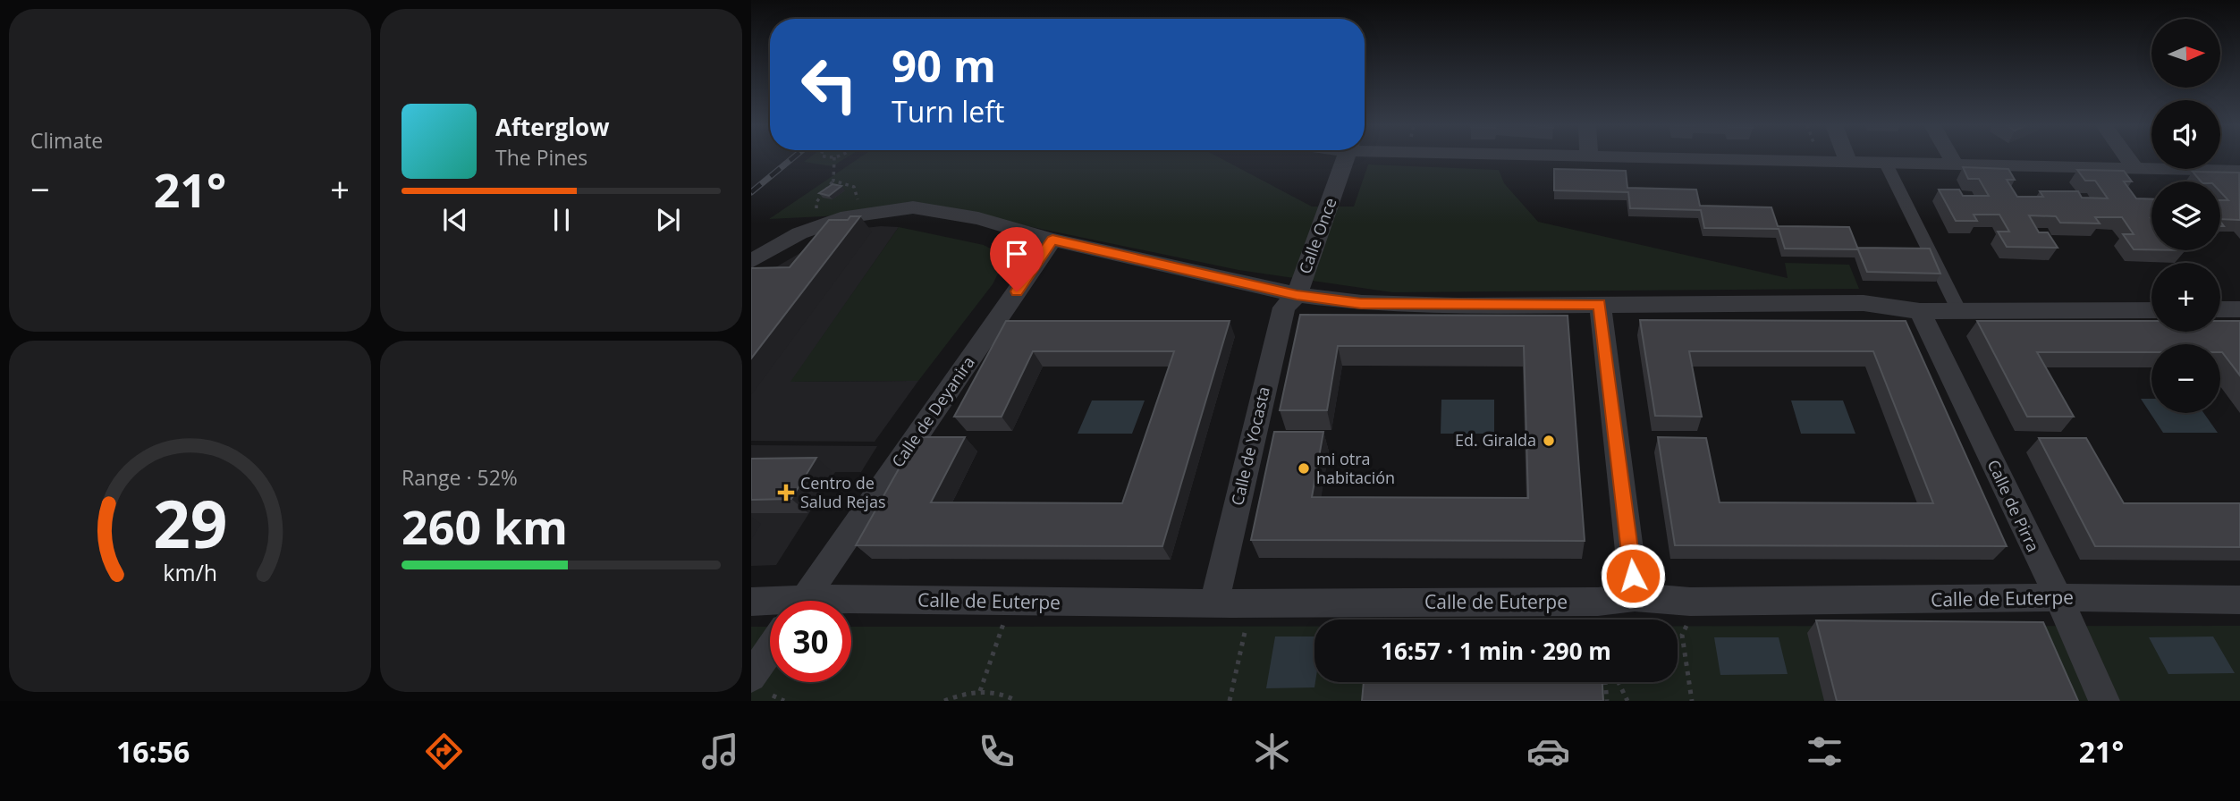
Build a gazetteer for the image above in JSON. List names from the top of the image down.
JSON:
{
  "streets": {
    "street": [
      "Calle Once",
      "Calle de Deyanira",
      "Calle de Yocasta",
      "Calle de Pirra",
      "Calle de Euterpe"
    ]
  },
  "crossings": [
    ["Calle Once", "Calle de Yocasta"],
    ["Calle de Yocasta", "Calle de Euterpe"],
    ["Calle de Pirra", "Calle de Euterpe"]
  ],
  "places": {
    "other": ["Ed. Giralda", "mi otra habitación"],
    "health": ["Centro de Salud Rejas"]
  },
  "north": "right",
  "page": {
    "tile": [
      "Climate",
      ["Range · 52%", "260 km"]
    ],
    "map_buttons": ["+", "−"],
    "turn": ["90 m", "Turn left"],
    "song": ["Afterglow", "The Pines"],
    "heat": ["−", "21°", "+"],
    "limit": "30",
    "trip": "16:57 · 1 min · 290 m",
    "tabs": ["16:56", "21°"],
    "gauge": ["29", "km/h"]
  }
}
